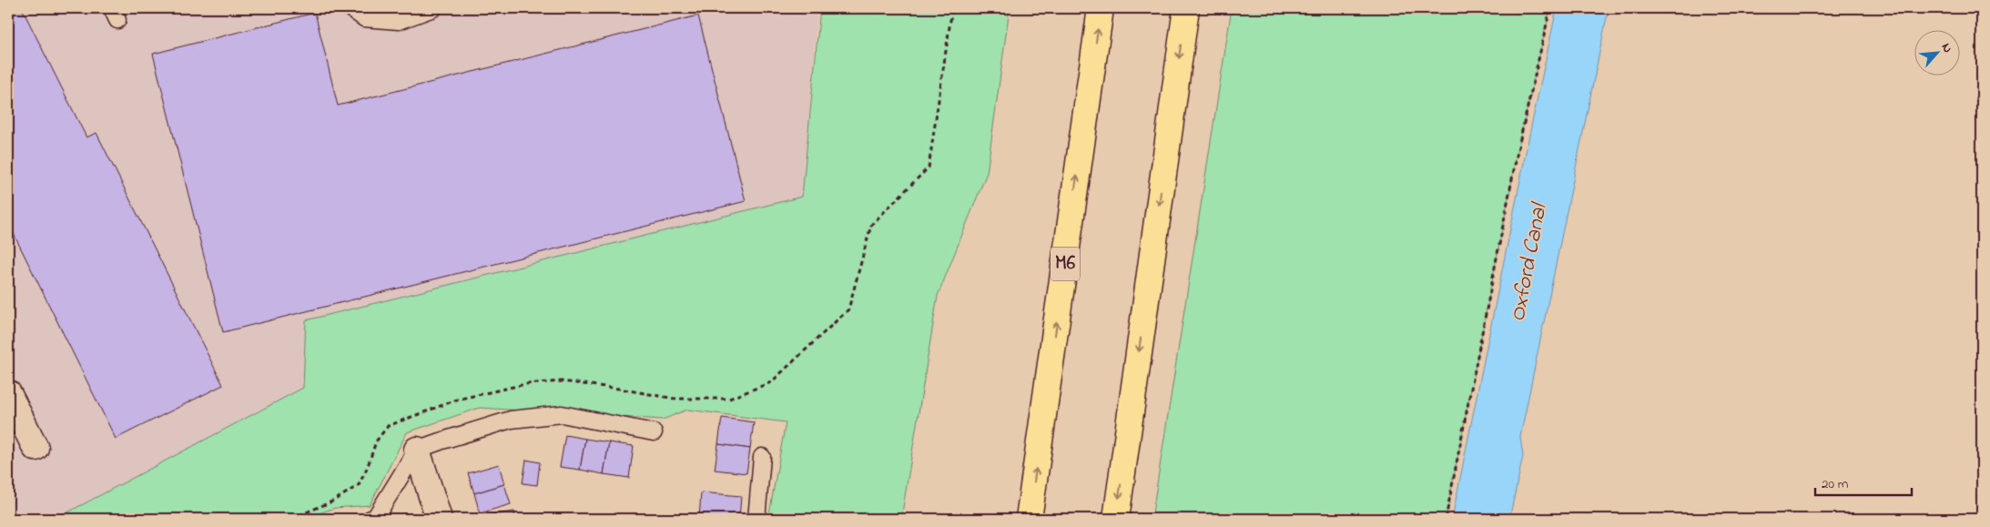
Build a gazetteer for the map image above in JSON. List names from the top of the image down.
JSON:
{
  "streets": {
    "highway": ["M6"]
  },
  "water": ["Oxford Canal"],
  "scale_bar": "20 m",
  "north": "top right"
}
